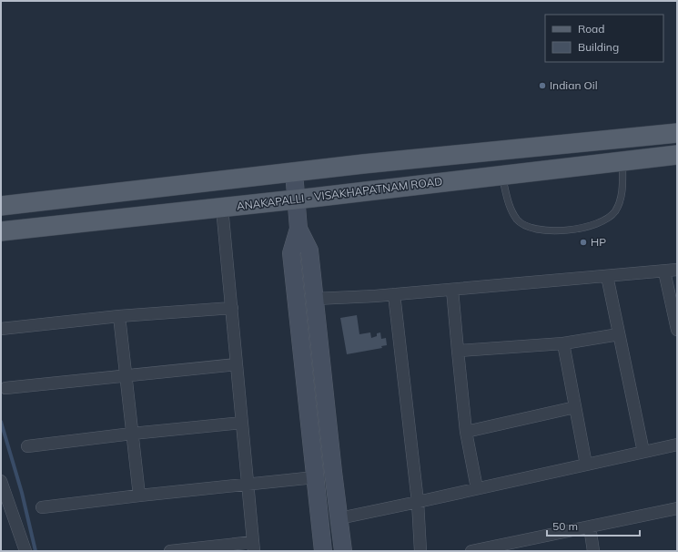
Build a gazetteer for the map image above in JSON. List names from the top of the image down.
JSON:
{
  "streets": {
    "main road": ["ANAKAPALLI - VISAKHAPATNAM ROAD"]
  },
  "places": ["Indian Oil", "HP"],
  "legend": ["Road", "Building"],
  "scale_bar": "50 m"
}
